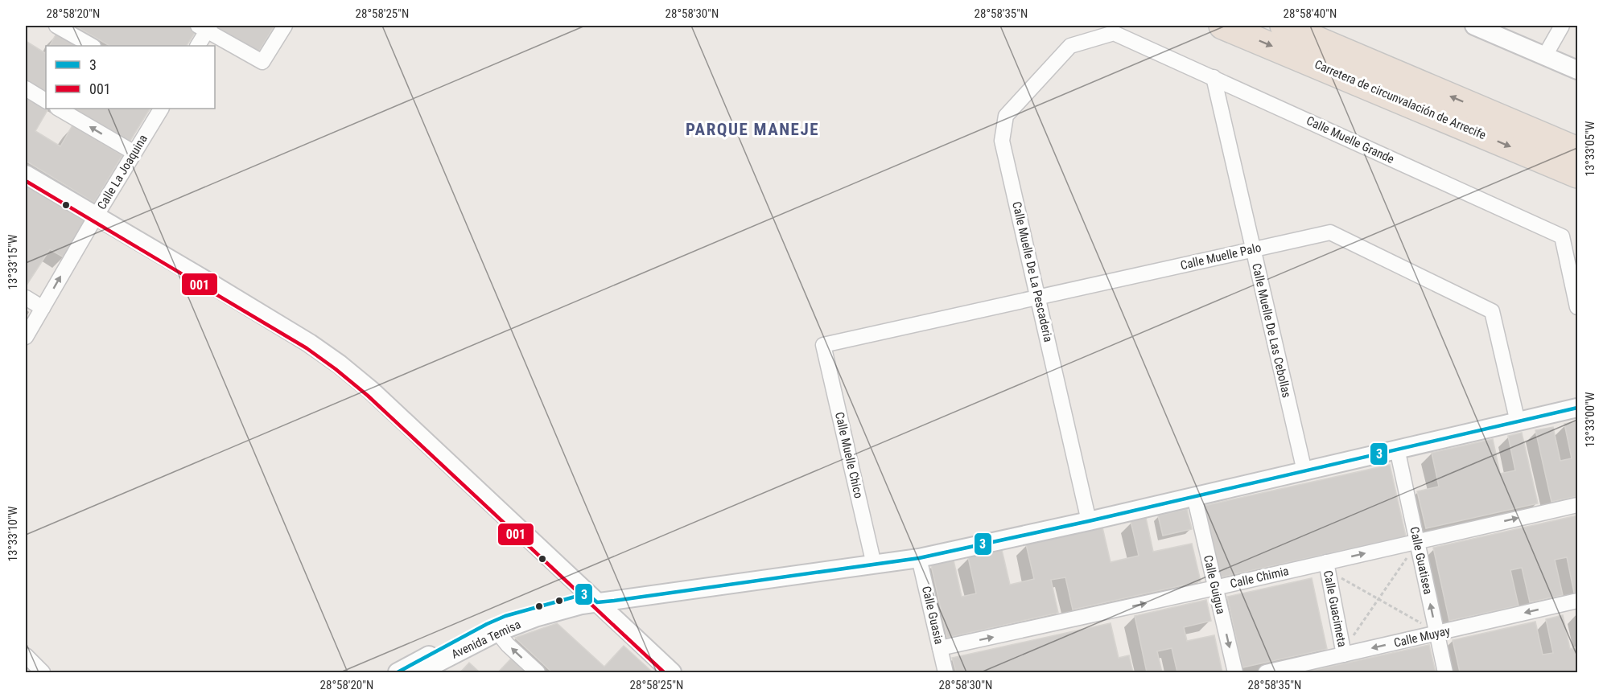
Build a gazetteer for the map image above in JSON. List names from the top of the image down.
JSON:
{
  "streets": {
    "highway": ["Carretera de circunvalación de Arrecife"],
    "street": [
      "Calle Muelle Grande",
      "Calle La Joaquina",
      "Calle Muelle Palo",
      "Calle Muelle De La Pescaderia",
      "Calle Muelle De Las Cebollas",
      "Calle Muelle Chico",
      "Calle Guatisea",
      "Calle Chimia",
      "Calle Guigua",
      "Calle Guacimeta",
      "Calle Guasia",
      "Calle Muyay",
      "Avenida Temisa"
    ]
  },
  "crossings": [
    ["Calle Muelle Grande", "Calle Muelle De La Pescaderia"],
    ["Calle Muelle Grande", "Calle Muelle De Las Cebollas"],
    ["Calle Muelle Palo", "Calle Muelle De La Pescaderia"],
    ["Calle Muelle Palo", "Calle Muelle De Las Cebollas"],
    ["Calle Muelle Palo", "Calle Muelle Chico"],
    ["Calle Muelle Palo", "Avenida Temisa"],
    ["Calle Muelle De La Pescaderia", "Avenida Temisa"],
    ["Calle Muelle De Las Cebollas", "Avenida Temisa"],
    ["Calle Muelle Chico", "Avenida Temisa"],
    ["Calle Guatisea", "Calle Chimia"],
    ["Calle Guatisea", "Calle Muyay"],
    ["Calle Guatisea", "Avenida Temisa"],
    ["Calle Chimia", "Calle Guigua"],
    ["Calle Chimia", "Calle Guacimeta"],
    ["Calle Chimia", "Calle Guasia"],
    ["Calle Guigua", "Avenida Temisa"],
    ["Calle Guacimeta", "Calle Muyay"],
    ["Calle Guasia", "Avenida Temisa"]
  ],
  "one_way": [
    "Calle La Joaquina",
    "Calle Guatisea",
    "Calle Chimia",
    "Calle Guigua",
    "Calle Muyay"
  ],
  "districts": ["PARQUE MANEJE"],
  "lines": ["transit line 001", "transit line 3"],
  "legend": ["3", "001"],
  "coordinates": [
    "28°58'20\"N",
    "28°58'25\"N",
    "28°58'30\"N",
    "28°58'35\"N",
    "28°58'40\"N",
    "13°33'05\"W",
    "13°33'15\"W",
    "13°33'00\"W",
    "13°33'10\"W"
  ]
}
